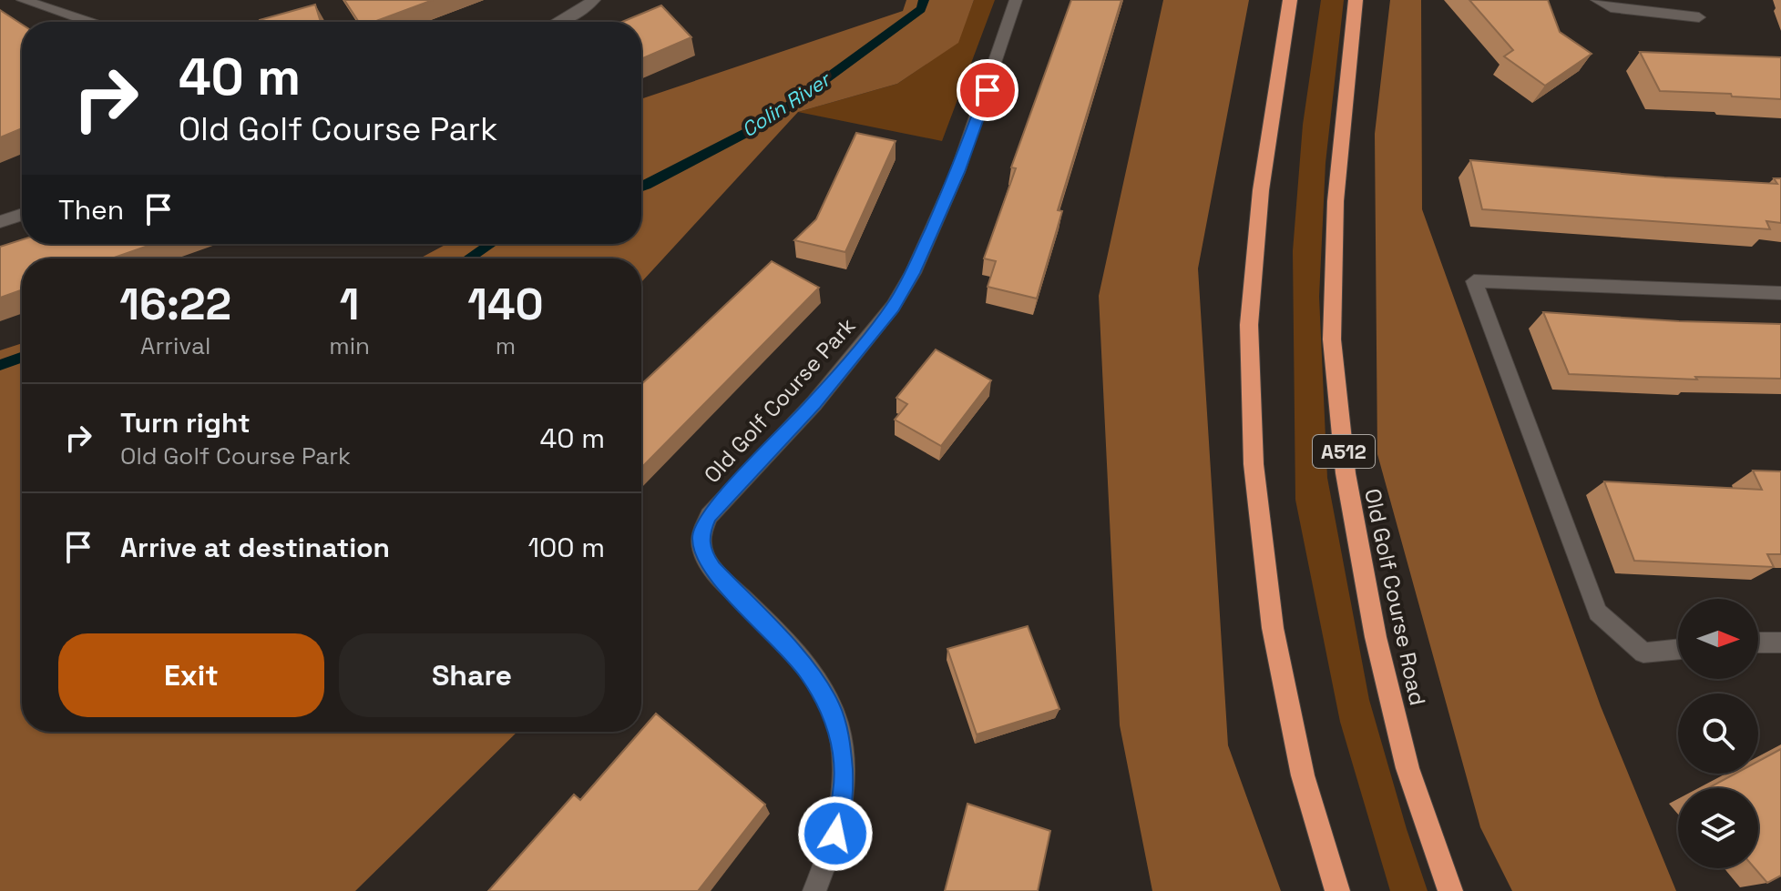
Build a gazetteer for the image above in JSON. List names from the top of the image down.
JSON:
{
  "streets": {
    "highway": ["A512", "Old Golf Course Road"],
    "street": ["Old Golf Course Park"]
  },
  "water": ["Colin River"],
  "north": "right",
  "page": {
    "turn": ["40 m", "Old Golf Course Park"],
    "then": "Then",
    "eta": [
      "16:22",
      "Arrival",
      "1",
      "min",
      "140",
      "m"
    ],
    "list": [
      {
        "name": "Turn right",
        "note": "Old Golf Course Park",
        "value": "40 m"
      },
      {
        "name": "Arrive at destination",
        "value": "100 m"
      }
    ],
    "buttons": ["Exit", "Share"]
  }
}
